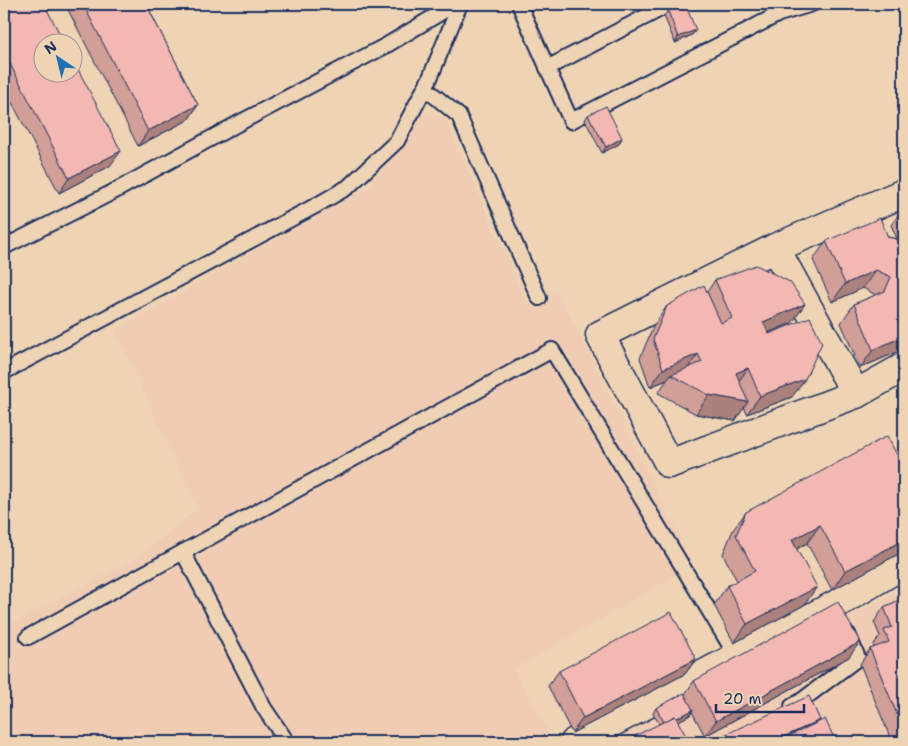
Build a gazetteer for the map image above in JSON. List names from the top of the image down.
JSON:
{
  "scale_bar": "20 m",
  "north": "top left"
}
